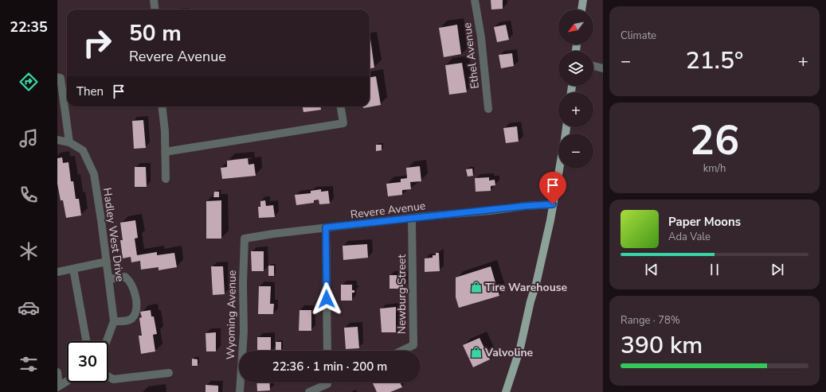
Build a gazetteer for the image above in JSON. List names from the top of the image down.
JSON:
{
  "streets": {
    "street": [
      "Ethel Avenue",
      "Revere Avenue",
      "Hadley West Drive",
      "Newburg Street",
      "Wyoming Avenue"
    ]
  },
  "crossings": [
    ["Revere Avenue", "Newburg Street"],
    ["Revere Avenue", "Wyoming Avenue"]
  ],
  "places": {
    "shop": ["Tire Warehouse", "Valvoline"]
  },
  "north": "bottom left",
  "page": {
    "tabs": "22:35",
    "tile": [
      "Climate",
      ["26", "km/h"],
      ["Range · 78%", "390 km"]
    ],
    "map_buttons": ["+", "−"],
    "turn": ["50 m", "Revere Avenue"],
    "heat": ["−", "21.5°", "+"],
    "then": "Then",
    "song": ["Paper Moons", "Ada Vale"],
    "limit": "30",
    "trip": "22:36 · 1 min · 200 m"
  }
}
